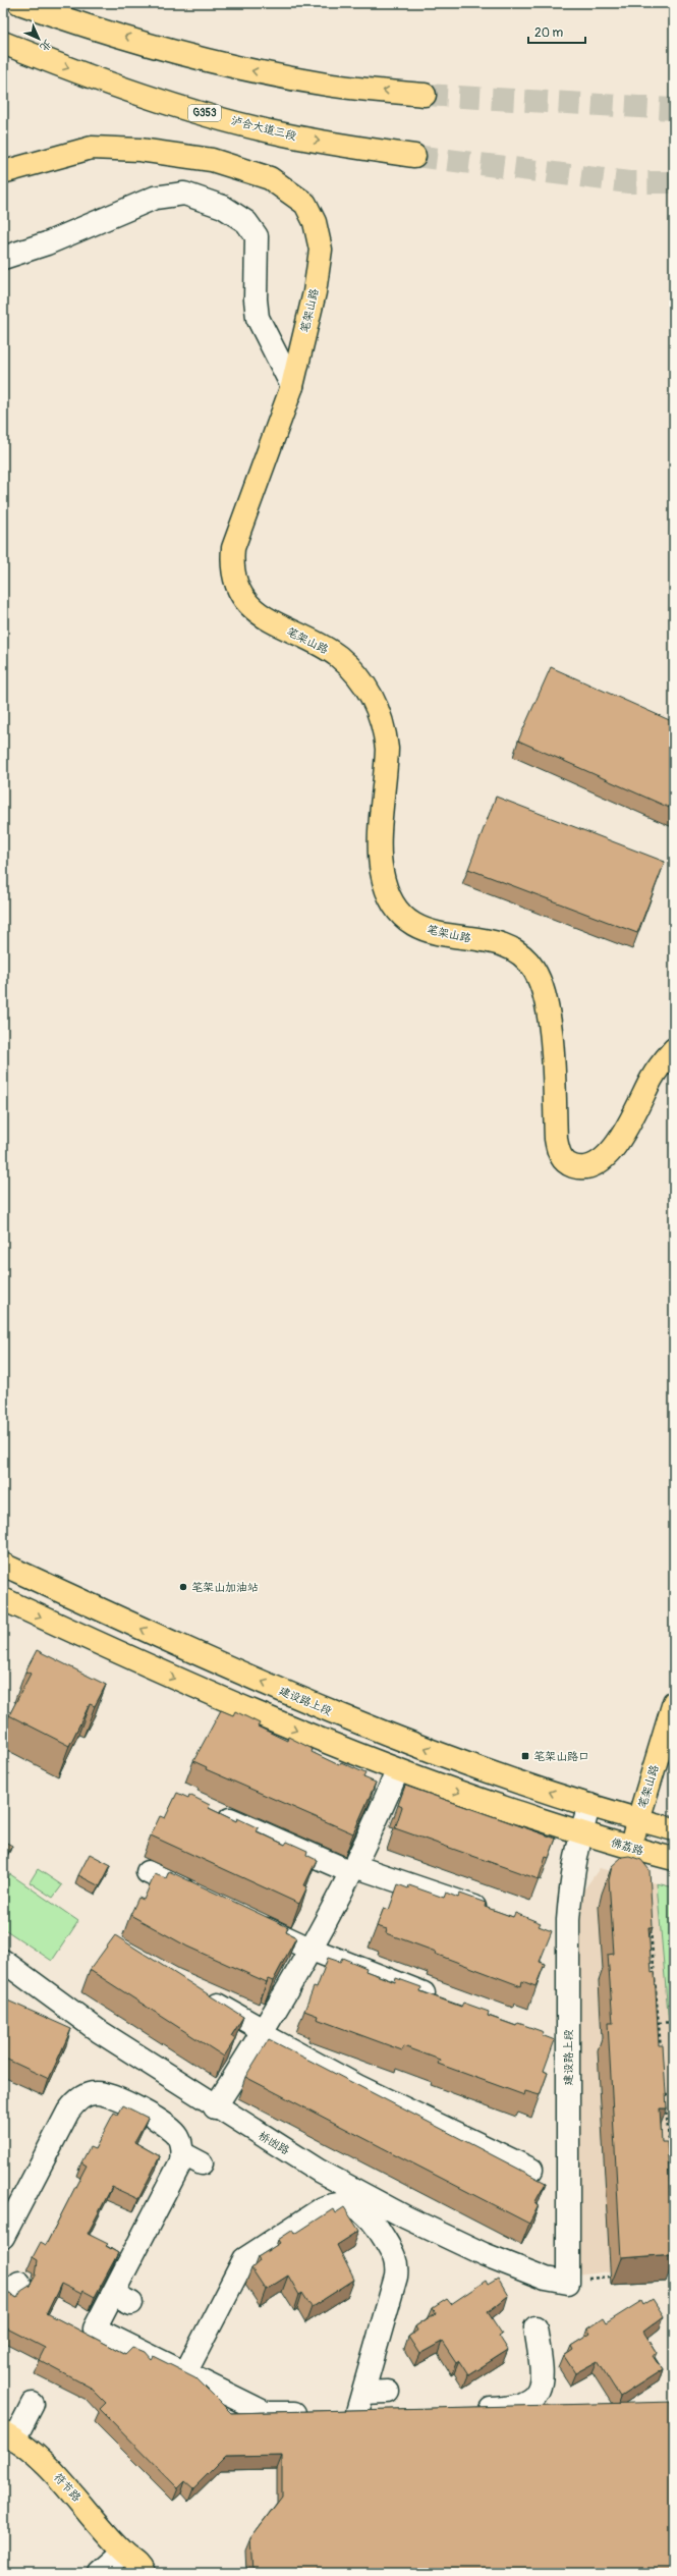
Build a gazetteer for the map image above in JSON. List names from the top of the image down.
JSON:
{
  "streets": {
    "main road": [
      "G353",
      "泸合大道三段",
      "笔架山路",
      "建设路上段",
      "佛荔路",
      "符节路"
    ],
    "street": ["桥凼路"]
  },
  "crossings": [
    ["笔架山路", "佛荔路"],
    ["建设路上段", "佛荔路"],
    ["建设路上段", "桥凼路"]
  ],
  "places": {
    "other": ["笔架山加油站"],
    "transit": ["笔架山路口"]
  },
  "scale_bar": "20 m",
  "north": "bottom right"
}
